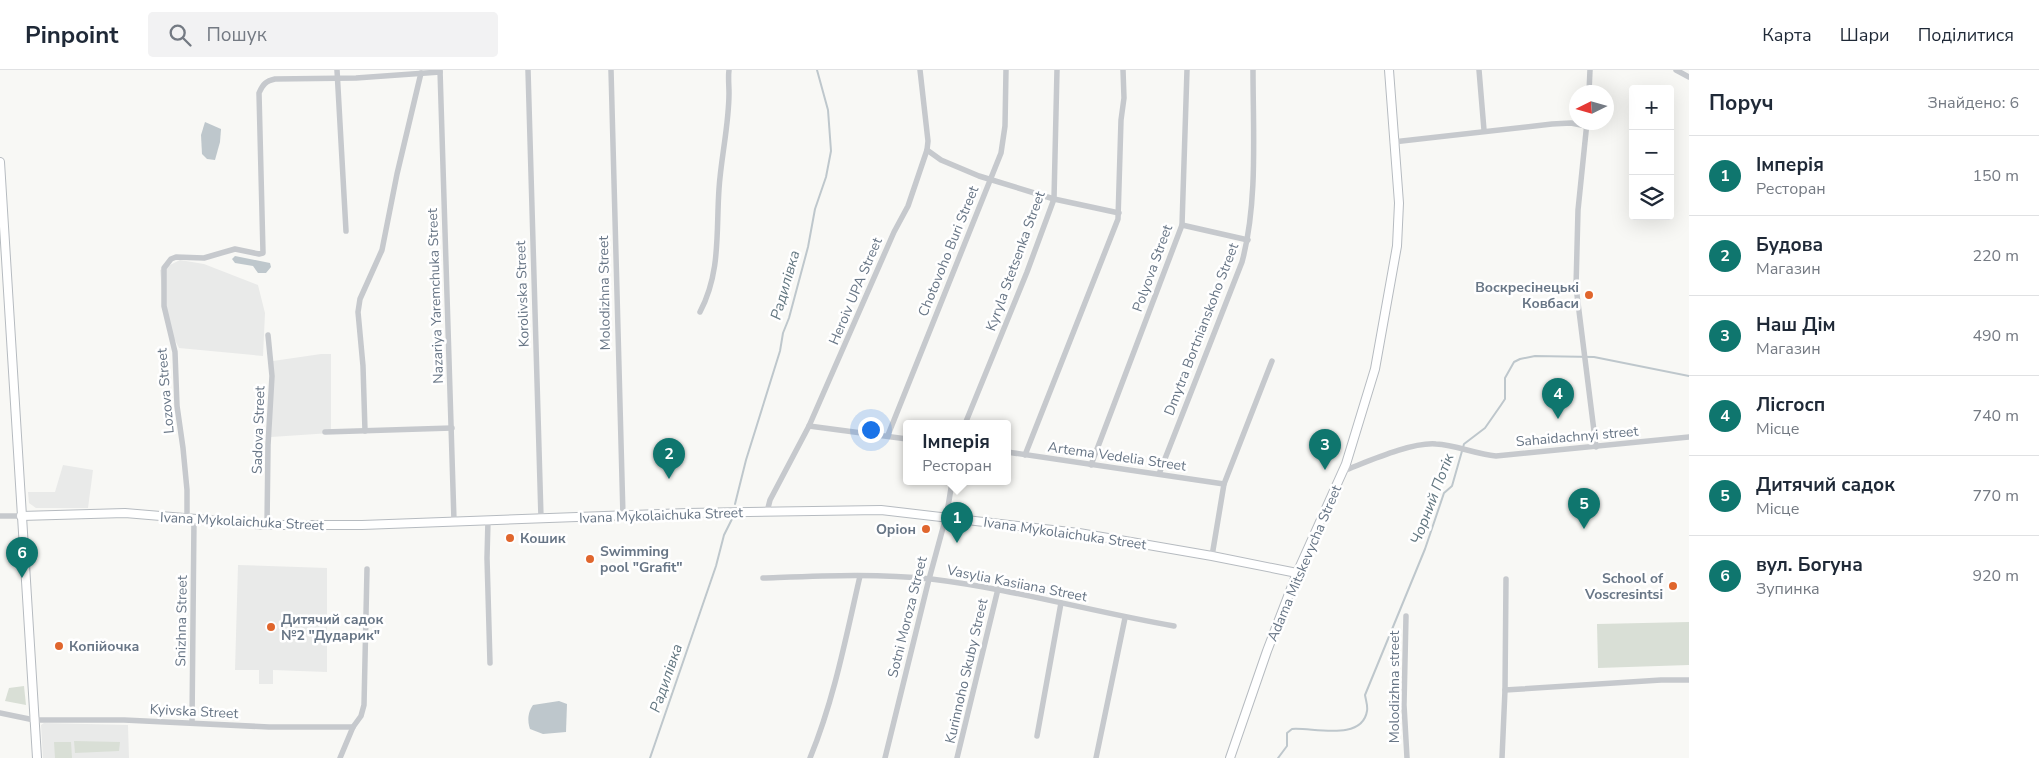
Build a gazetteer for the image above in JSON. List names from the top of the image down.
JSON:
{
  "streets": {
    "street": [
      "Chotovoho Buri Street",
      "Kyryla Stetsenka Street",
      "Polyova Street",
      "Heroiv UPA Street",
      "Molodizhna Street",
      "Korolivska Street",
      "Nazariya Yaremchuka Street",
      "Dmytra Bortnianskoho Street",
      "Lozova Street",
      "Sadova Street",
      "Sahaidachnyi street",
      "Artema Vedelia Street",
      "Ivana Mykolaichuka Street",
      "Adama Mitskevycha Street",
      "Vasylia Kasiiana Street",
      "Sotni Moroza Street",
      "Snizhna Street",
      "Kurinnoho Skuby Street",
      "Molodizhna street",
      "Kyivska Street"
    ]
  },
  "crossings": [
    ["Polyova Street", "Artema Vedelia Street"],
    ["Heroiv UPA Street", "Ivana Mykolaichuka Street"],
    ["Molodizhna Street", "Ivana Mykolaichuka Street"],
    ["Korolivska Street", "Ivana Mykolaichuka Street"],
    ["Nazariya Yaremchuka Street", "Ivana Mykolaichuka Street"],
    ["Dmytra Bortnianskoho Street", "Artema Vedelia Street"],
    ["Lozova Street", "Ivana Mykolaichuka Street"],
    ["Lozova Street", "Snizhna Street"],
    ["Sadova Street", "Ivana Mykolaichuka Street"],
    ["Sahaidachnyi street", "Adama Mitskevycha Street"],
    ["Ivana Mykolaichuka Street", "Adama Mitskevycha Street"],
    ["Ivana Mykolaichuka Street", "Sotni Moroza Street"],
    ["Ivana Mykolaichuka Street", "Snizhna Street"],
    ["Vasylia Kasiiana Street", "Sotni Moroza Street"],
    ["Vasylia Kasiiana Street", "Kurinnoho Skuby Street"],
    ["Snizhna Street", "Kyivska Street"]
  ],
  "water": ["Радилівка", "Чорний Потік"],
  "places": [
    "Воскресінецькі Ковбаси",
    "Оріон",
    "Кошик",
    "Swimming pool \"Grafit\"",
    "School of Voscresintsi",
    "Дитячий садок №2 \"Дударик\"",
    "Копійочка"
  ],
  "north": "left",
  "page": {
    "header": "Pinpoint",
    "search": "Пошук",
    "nav": ["Карта", "Шари", "Поділитися"],
    "heading": ["Поруч", "Знайдено: 6"],
    "map_buttons": ["+", "−"],
    "list": [
      {
        "mark": "1",
        "name": "Імперія",
        "note": "Ресторан",
        "value": "150 m"
      },
      {
        "mark": "2",
        "name": "Будова",
        "note": "Магазин",
        "value": "220 m"
      },
      {
        "mark": "3",
        "name": "Наш Дім",
        "note": "Магазин",
        "value": "490 m"
      },
      {
        "mark": "4",
        "name": "Лісгосп",
        "note": "Місце",
        "value": "740 m"
      },
      {
        "mark": "5",
        "name": "Дитячий садок",
        "note": "Місце",
        "value": "770 m"
      },
      {
        "mark": "6",
        "name": "вул. Богуна",
        "note": "Зупинка",
        "value": "920 m"
      }
    ],
    "pins": [
      "4",
      "3",
      "2",
      "5",
      "1",
      "6"
    ],
    "popup": ["Імперія", "Ресторан"]
  }
}
